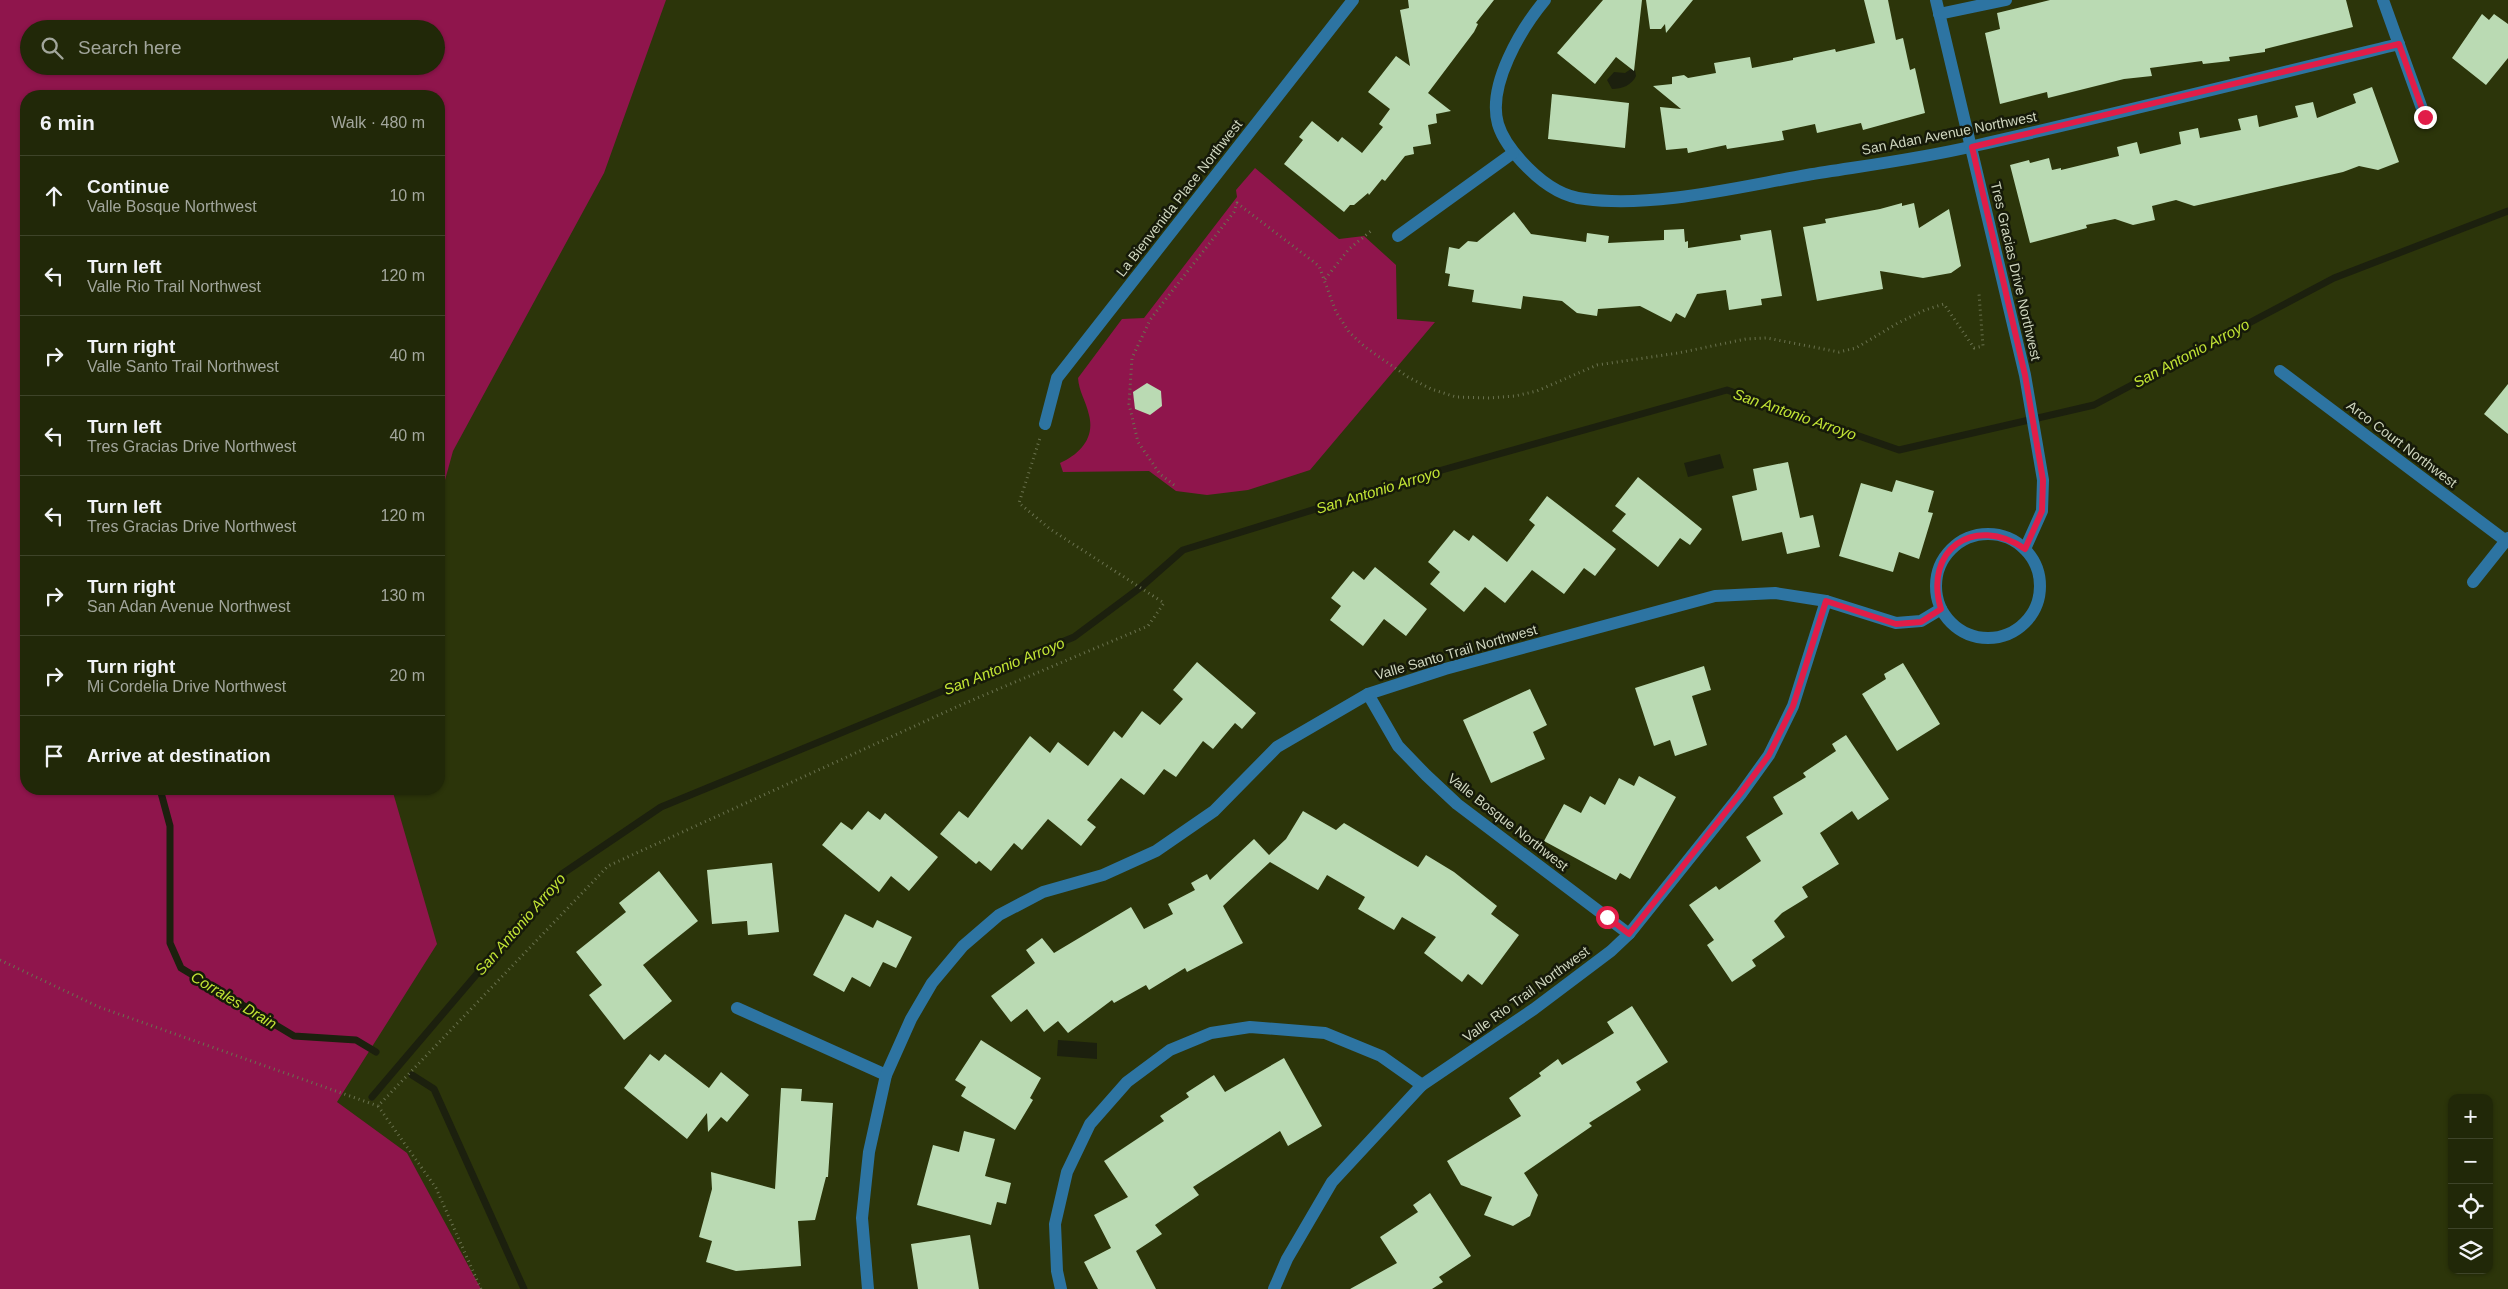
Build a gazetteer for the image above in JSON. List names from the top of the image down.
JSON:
{
  "streets": {
    "street": [
      "San Adan Avenue Northwest",
      "La Bienvenida Place Northwest",
      "Tres Gracias Drive Northwest",
      "Arco Court Northwest",
      "Valle Santo Trail Northwest",
      "Valle Bosque Northwest",
      "Valle Rio Trail Northwest"
    ]
  },
  "crossings": [
    ["San Adan Avenue Northwest", "Tres Gracias Drive Northwest"],
    ["Tres Gracias Drive Northwest", "Valle Santo Trail Northwest"],
    ["Valle Santo Trail Northwest", "Valle Bosque Northwest"],
    ["Valle Santo Trail Northwest", "Valle Rio Trail Northwest"],
    ["Valle Bosque Northwest", "Valle Rio Trail Northwest"]
  ],
  "water": ["San Antonio Arroyo", "Corrales Drain"],
  "page": {
    "search": "Search here",
    "heading": ["6 min", "Walk · 480 m"],
    "list": [
      ["Continue", "Valle Bosque Northwest", "10 m"],
      ["Turn left", "Valle Rio Trail Northwest", "120 m"],
      ["Turn right", "Valle Santo Trail Northwest", "40 m"],
      ["Turn left", "Tres Gracias Drive Northwest", "40 m"],
      ["Turn left", "Tres Gracias Drive Northwest", "120 m"],
      ["Turn right", "San Adan Avenue Northwest", "130 m"],
      ["Turn right", "Mi Cordelia Drive Northwest", "20 m"],
      "Arrive at destination"
    ],
    "map_buttons": ["+", "−"]
  }
}
